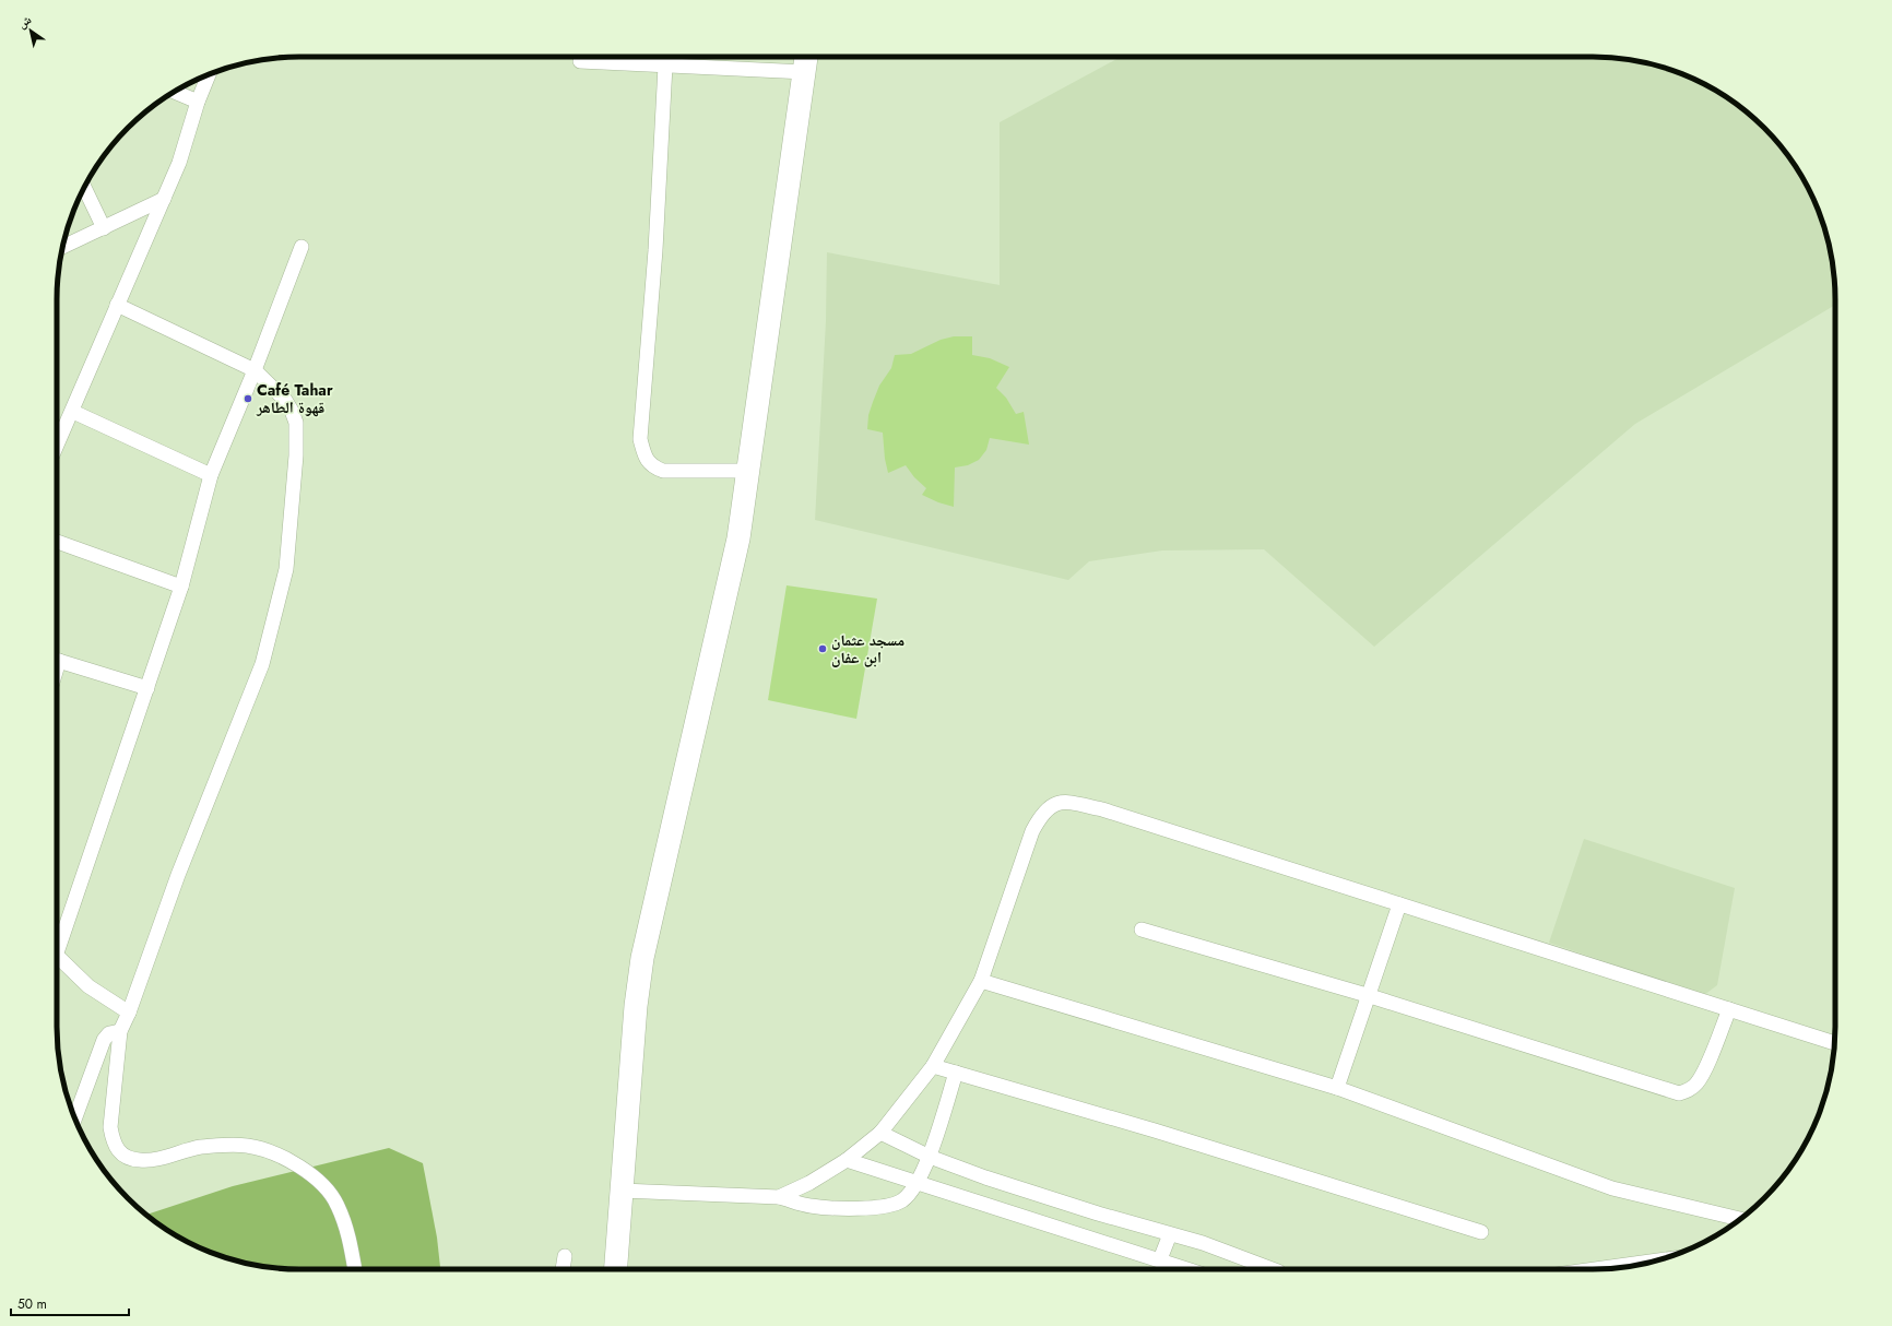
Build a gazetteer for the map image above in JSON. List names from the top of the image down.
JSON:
{
  "places": ["Café Tahar قهوة الطاهر", "مسجد عثمان ابن عفان"],
  "scale_bar": "50 m",
  "north": "top left"
}
